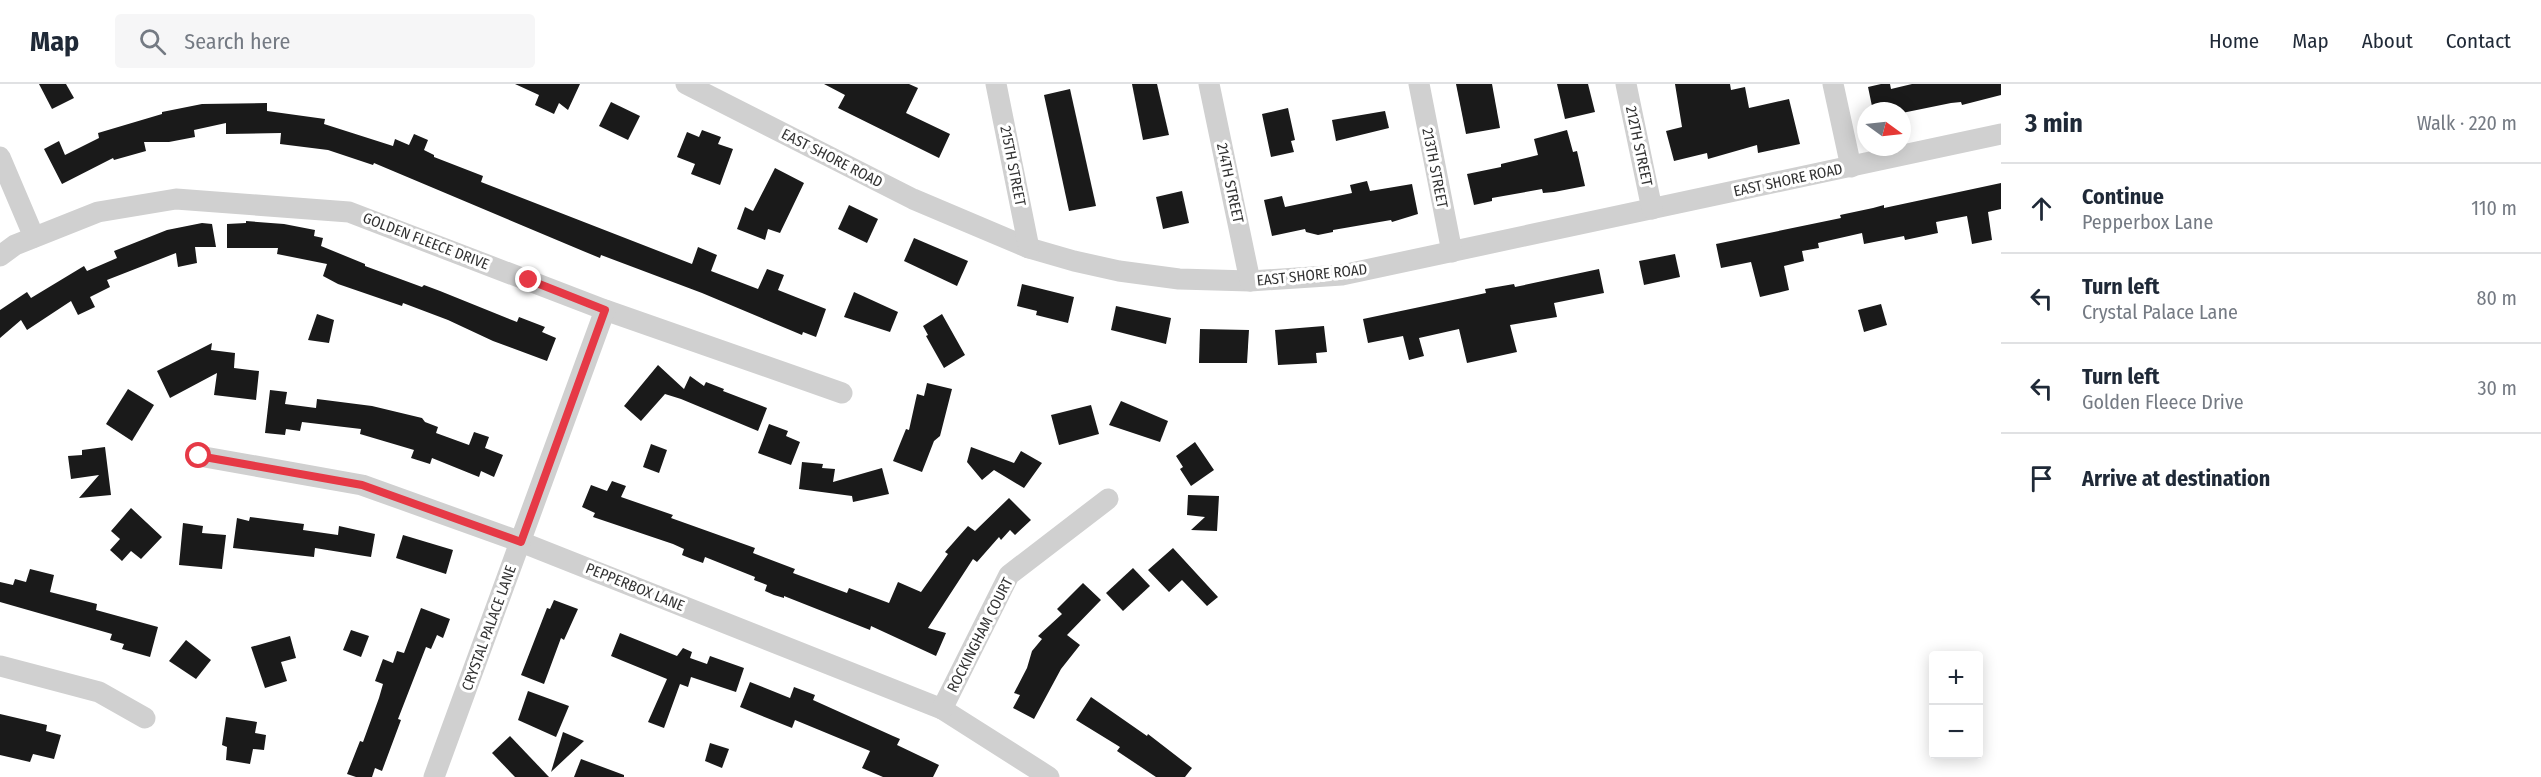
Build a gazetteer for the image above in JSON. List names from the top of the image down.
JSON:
{
  "streets": {
    "street": [
      "212TH STREET",
      "EAST SHORE ROAD",
      "215TH STREET",
      "213TH STREET",
      "214TH STREET",
      "GOLDEN FLEECE DRIVE",
      "PEPPERBOX LANE",
      "CRYSTAL PALACE LANE",
      "ROCKINGHAM COURT"
    ]
  },
  "crossings": [
    ["212TH STREET", "EAST SHORE ROAD"],
    ["EAST SHORE ROAD", "215TH STREET"],
    ["EAST SHORE ROAD", "213TH STREET"],
    ["EAST SHORE ROAD", "214TH STREET"],
    ["GOLDEN FLEECE DRIVE", "CRYSTAL PALACE LANE"],
    ["PEPPERBOX LANE", "CRYSTAL PALACE LANE"],
    ["PEPPERBOX LANE", "ROCKINGHAM COURT"]
  ],
  "north": "right",
  "page": {
    "header": "Map",
    "search": "Search here",
    "nav": [
      "Home",
      "Map",
      "About",
      "Contact"
    ],
    "heading": ["3 min", "Walk · 220 m"],
    "list": [
      ["Continue", "Pepperbox Lane", "110 m"],
      ["Turn left", "Crystal Palace Lane", "80 m"],
      ["Turn left", "Golden Fleece Drive", "30 m"],
      "Arrive at destination"
    ],
    "map_buttons": ["+", "−"]
  }
}
